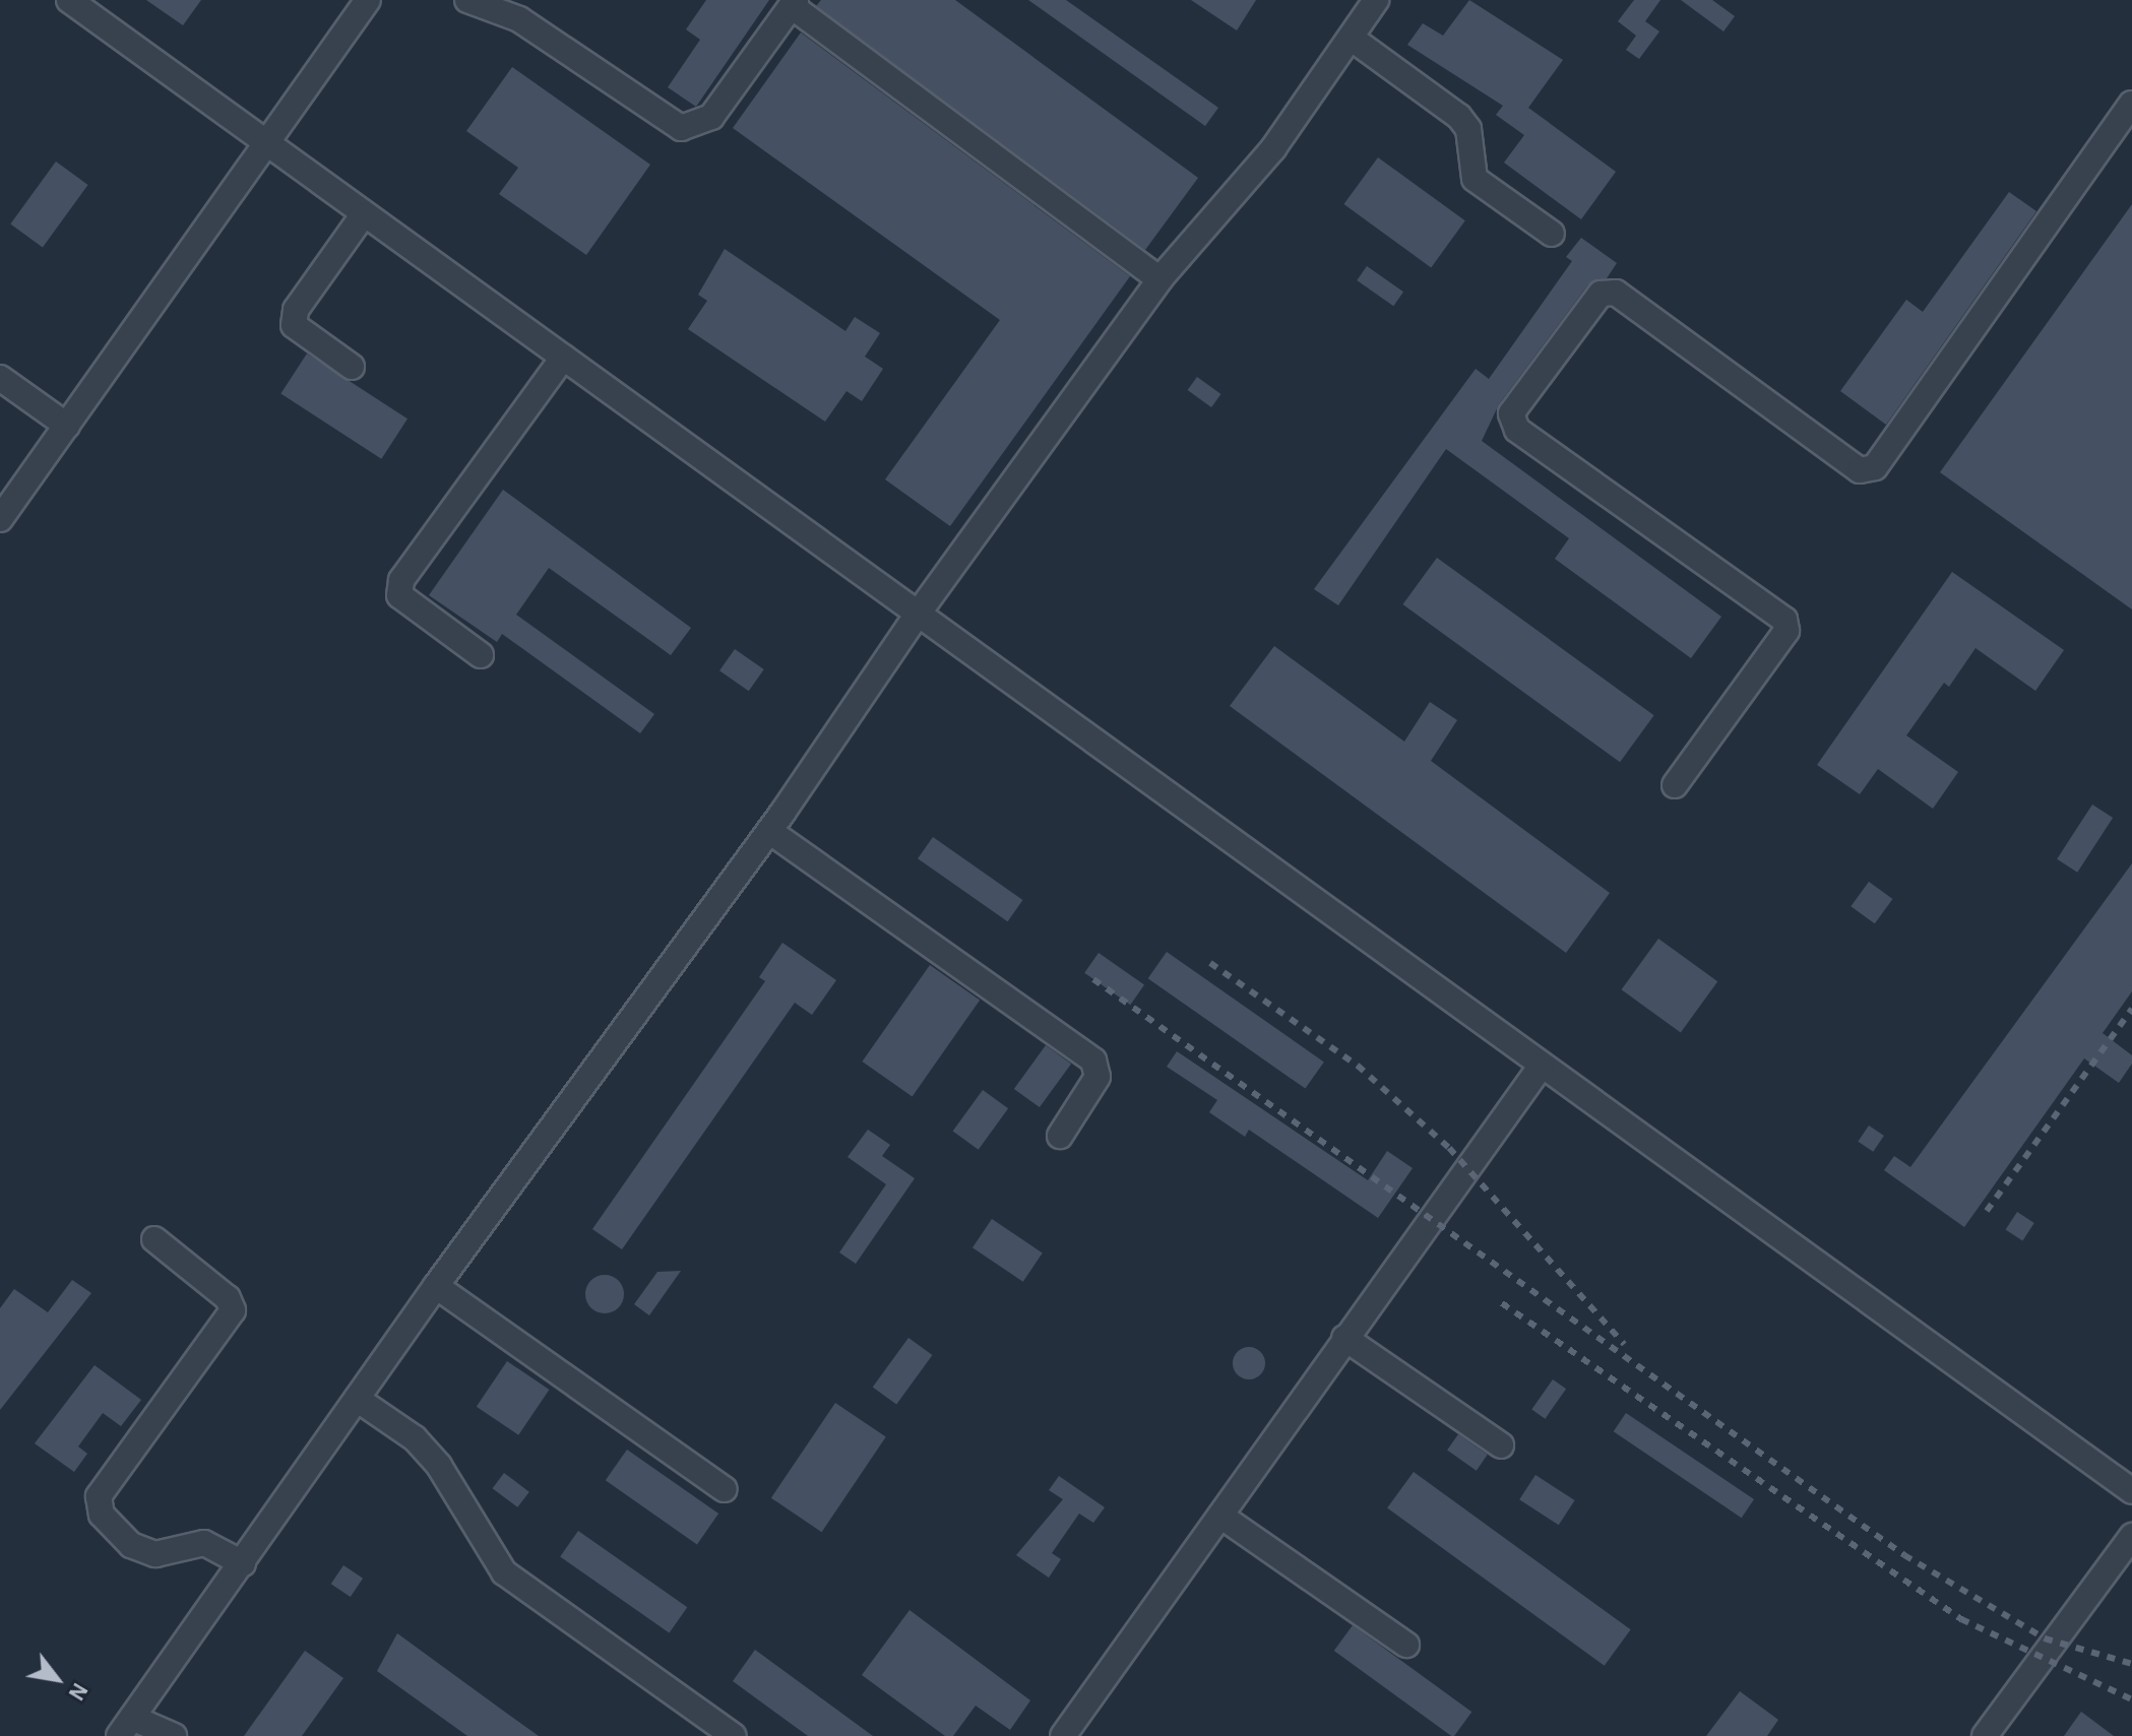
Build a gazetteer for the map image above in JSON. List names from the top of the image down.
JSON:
{
  "north": "bottom right"
}
